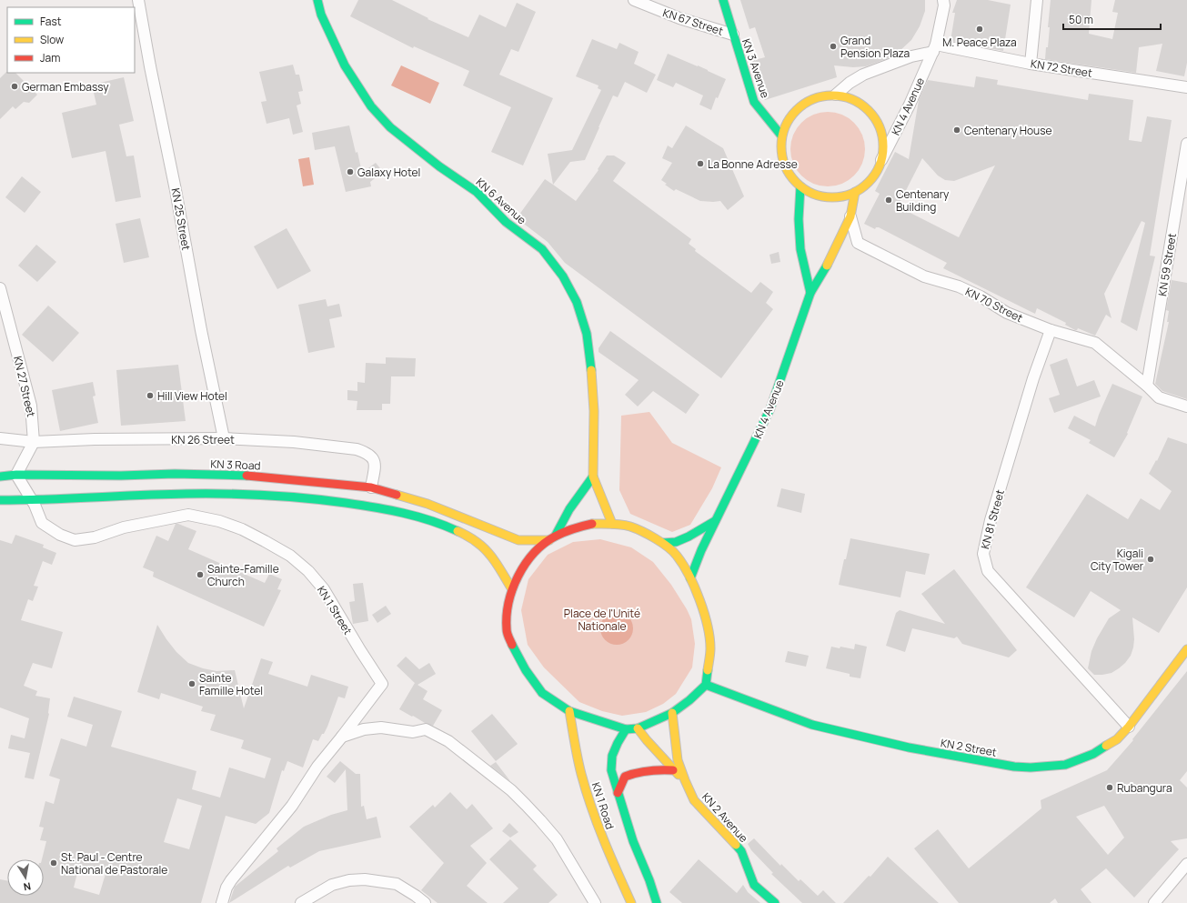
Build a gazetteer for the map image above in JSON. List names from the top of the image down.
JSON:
{
  "streets": {
    "main road": [
      "KN 3 Avenue",
      "KN 4 Avenue",
      "KN 6 Avenue",
      "KN 3 Road",
      "KN 2 Street",
      "KN 1 Road",
      "KN 2 Avenue"
    ],
    "street": [
      "KN 67 Street",
      "KN 72 Street",
      "KN 25 Street",
      "KN 59 Street",
      "KN 70 Street",
      "KN 27 Street",
      "KN 26 Street",
      "KN 81 Street",
      "KN 1 Street"
    ]
  },
  "crossings": [
    ["KN 67 Street", "KN 3 Avenue"],
    ["KN 3 Avenue", "KN 4 Avenue"],
    ["KN 72 Street", "KN 4 Avenue"],
    ["KN 4 Avenue", "KN 70 Street"],
    ["KN 25 Street", "KN 26 Street"],
    ["KN 59 Street", "KN 70 Street"],
    ["KN 70 Street", "KN 81 Street"],
    ["KN 27 Street", "KN 26 Street"],
    ["KN 26 Street", "KN 3 Road"],
    ["KN 81 Street", "KN 2 Street"]
  ],
  "parks": ["Place de l'Unité Nationale"],
  "places": [
    "M. Peace Plaza",
    "Grand Pension Plaza",
    "German Embassy",
    "Centenary House",
    "La Bonne Adresse",
    "Galaxy Hotel",
    "Centenary Building",
    "Hill View Hotel",
    "Kigali City Tower",
    "Sainte-Famille Church",
    "Sainte Famille Hotel",
    "Rubangura",
    "St. Paul - Centre National de Pastorale"
  ],
  "legend": ["Fast", "Slow", "Jam"],
  "scale_bar": "50 m",
  "north": "bottom"
}
